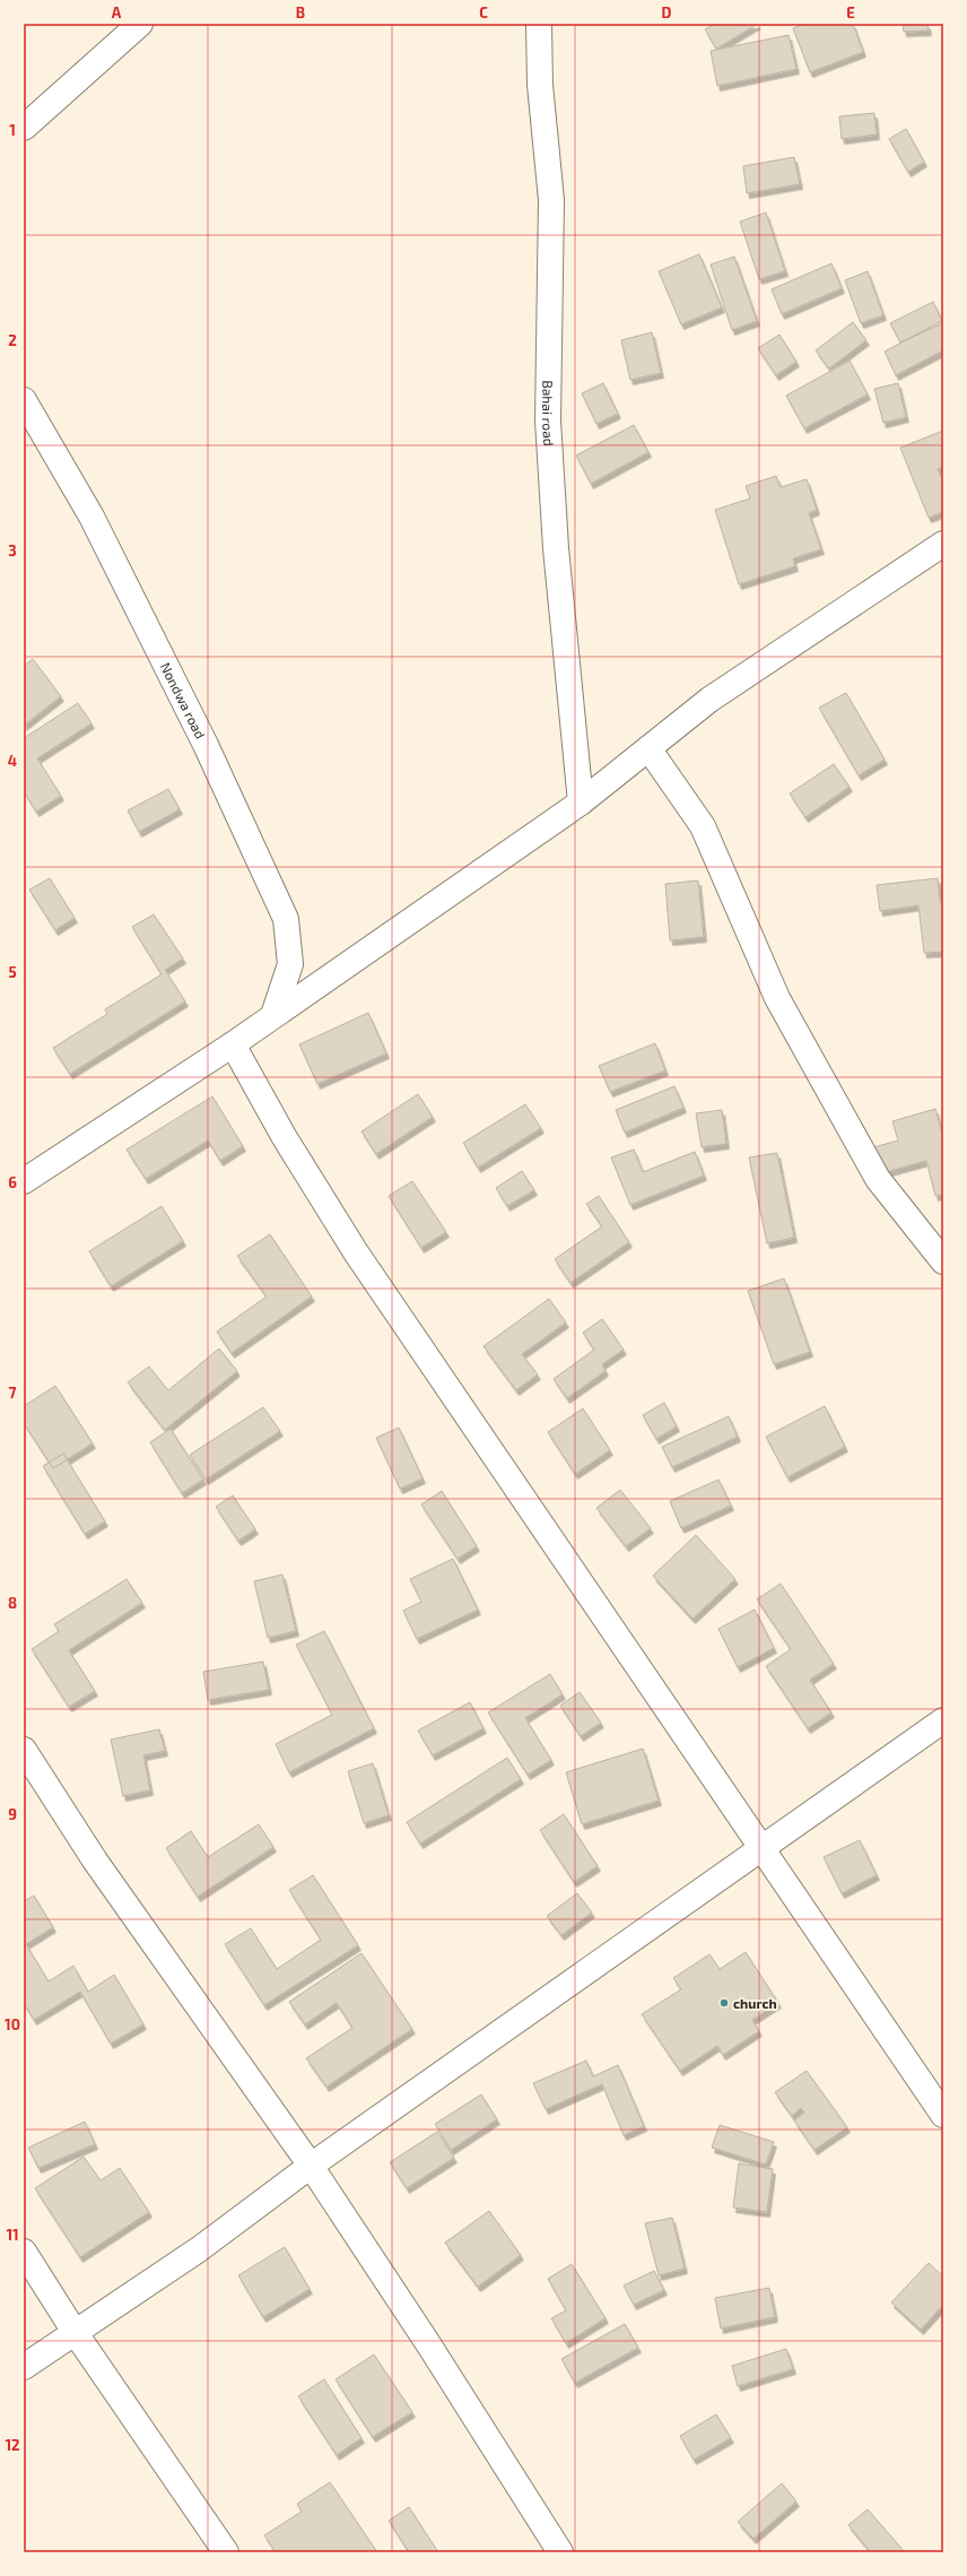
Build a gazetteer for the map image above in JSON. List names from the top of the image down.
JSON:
{
  "streets": {
    "street": ["Bahai road", "Nondwa road"]
  },
  "places": ["church"],
  "grid": {
    "columns": [
      "A",
      "B",
      "C",
      "D",
      "E"
    ],
    "rows": [
      "1",
      "2",
      "3",
      "4",
      "5",
      "6",
      "7",
      "8",
      "9",
      "10",
      "11",
      "12"
    ]
  }
}
